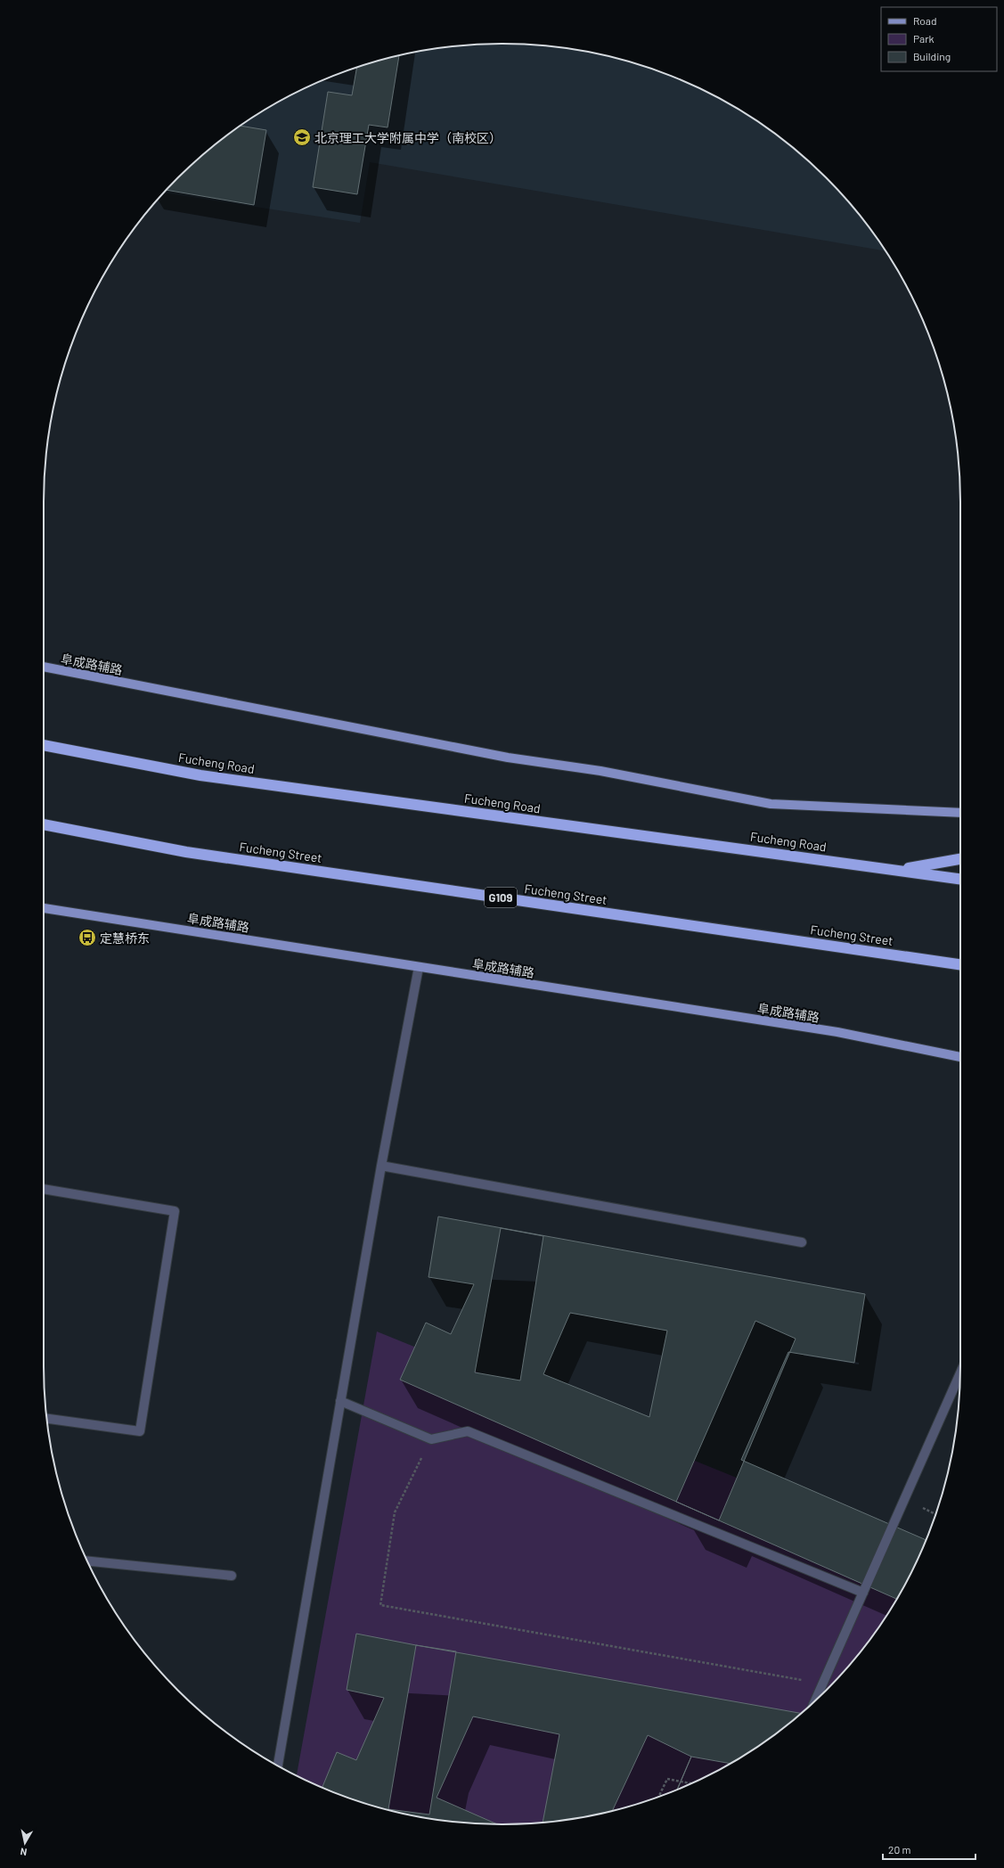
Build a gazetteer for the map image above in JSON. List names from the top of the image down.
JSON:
{
  "streets": {
    "highway": ["Fucheng Road", "Fucheng Street", "G109"],
    "main road": ["阜成路辅路"]
  },
  "places": {
    "school or university": ["北京理工大学附属中学（南校区）"],
    "bus stop": ["定慧桥东"]
  },
  "legend": ["Road", "Park", "Building"],
  "scale_bar": "20 m",
  "north": "bottom"
}
